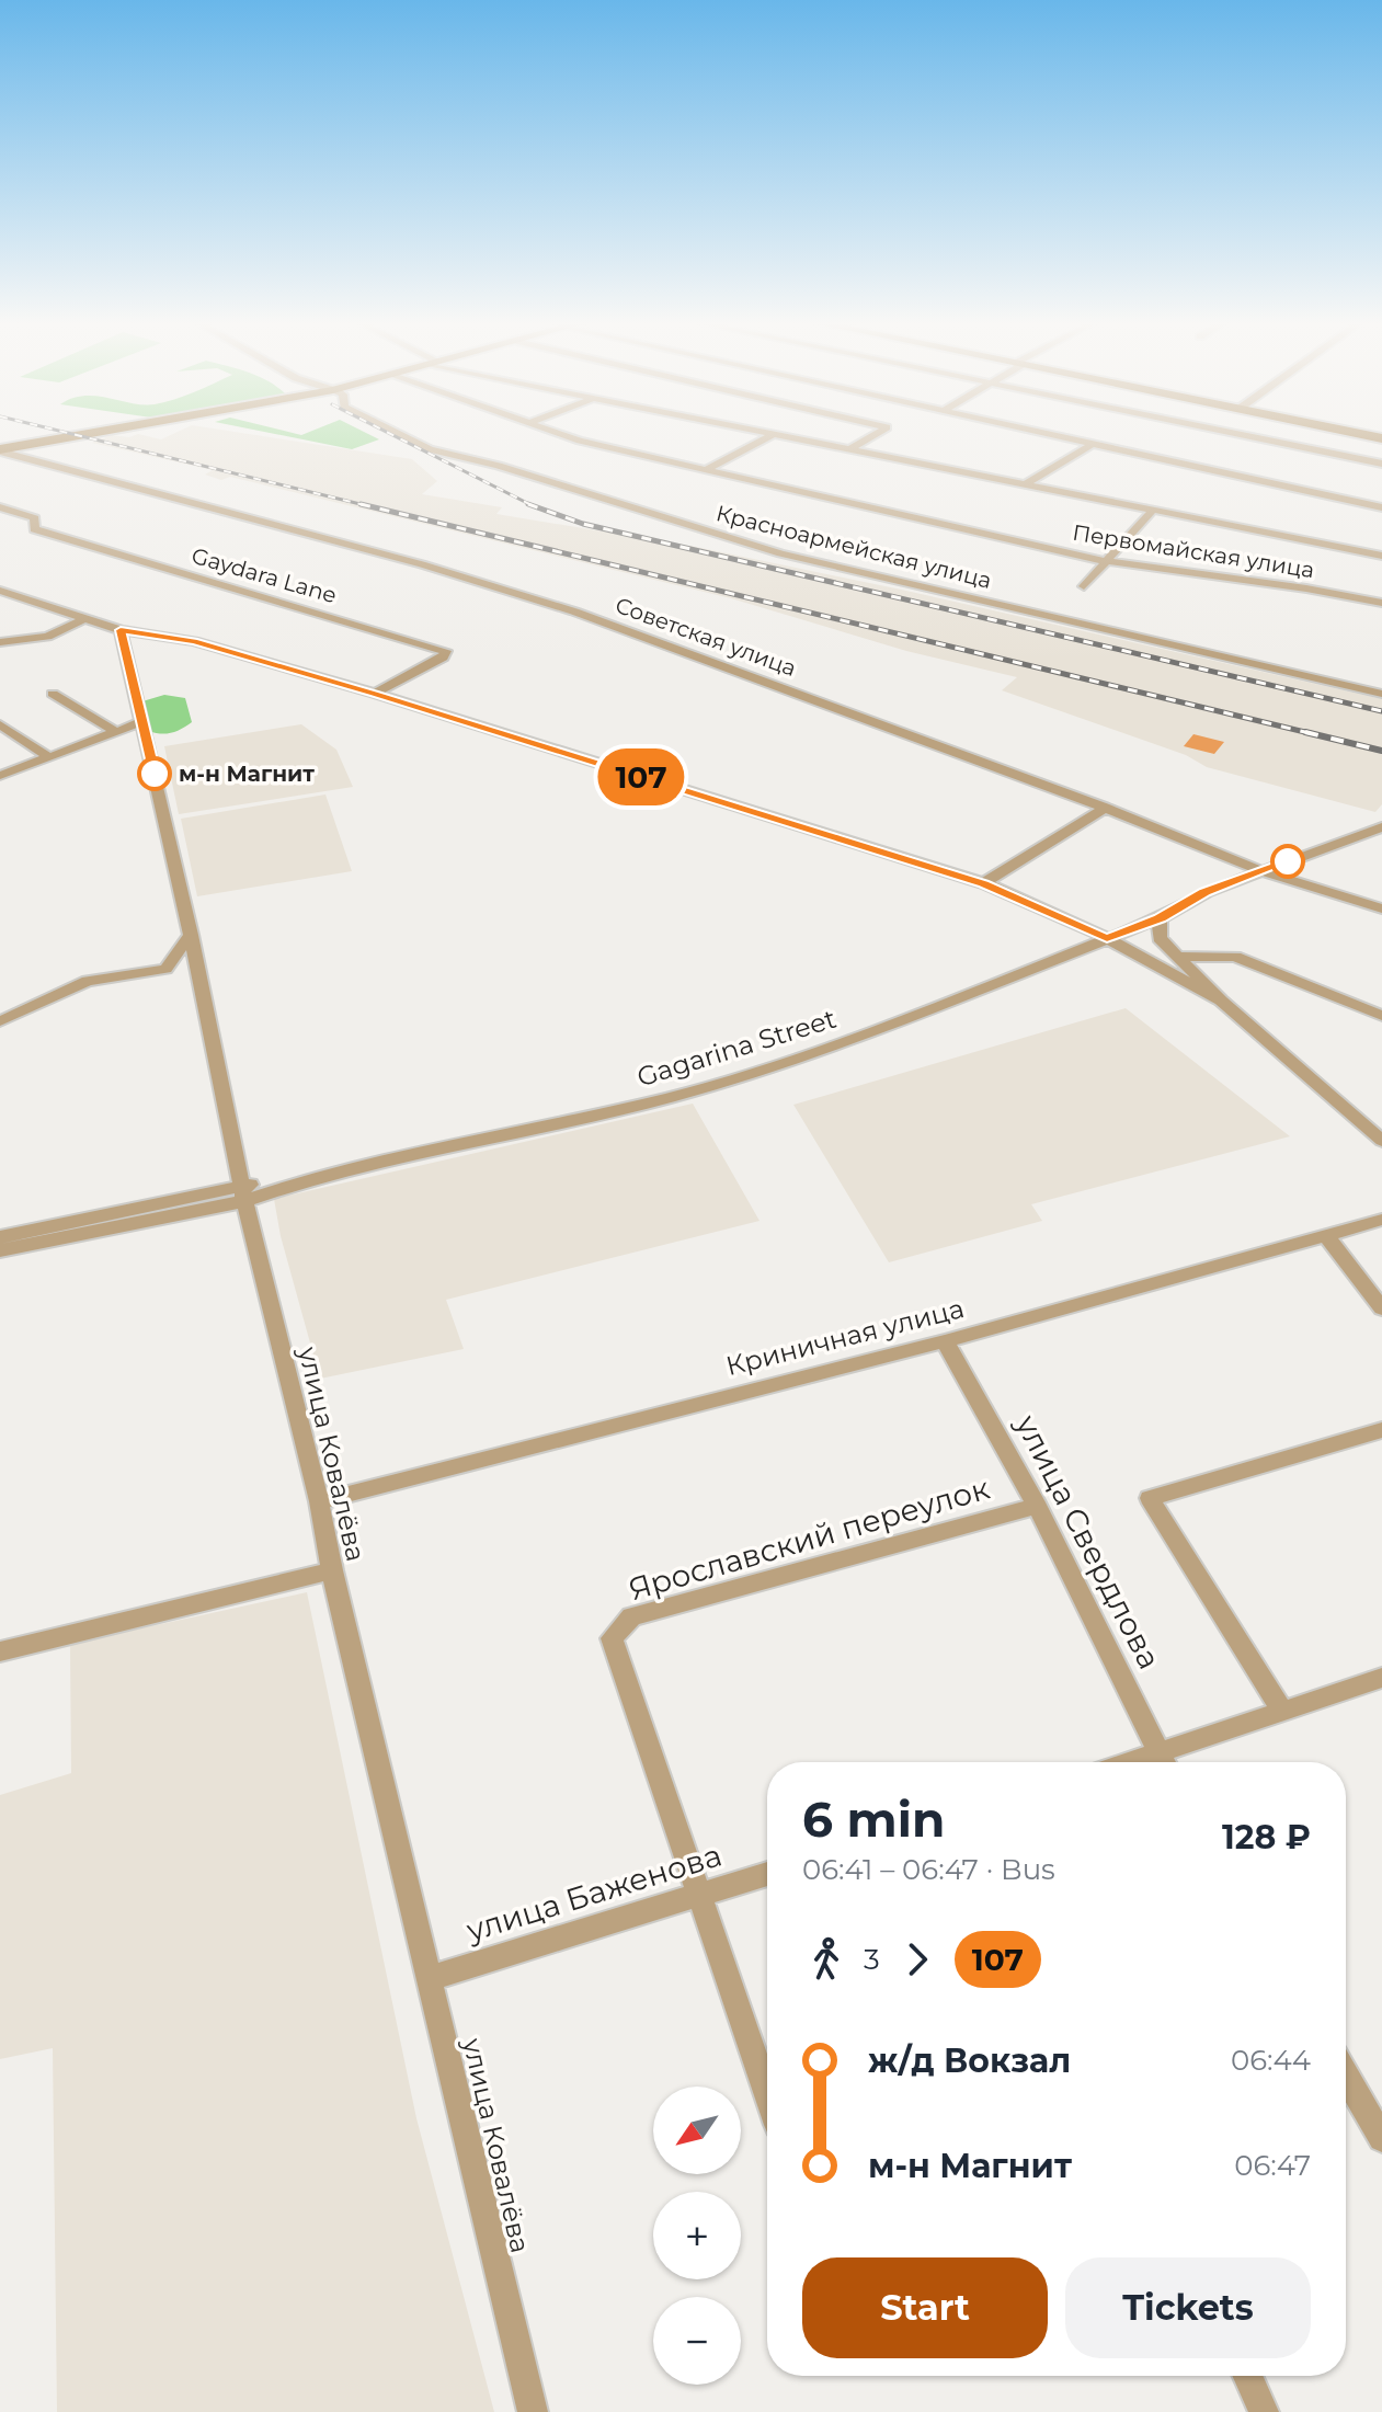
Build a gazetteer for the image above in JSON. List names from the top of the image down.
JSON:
{
  "streets": {
    "street": [
      "Красноармейская улица",
      "Первомайская улица",
      "Gaydara Lane",
      "Советская улица",
      "Gagarina Street",
      "Криничная улица",
      "улица Ковалёва",
      "Ярославский переулок",
      "улица Свердлова",
      "улица Баженова"
    ]
  },
  "crossings": [
    ["Советская улица", "Gagarina Street"],
    ["Gagarina Street", "улица Ковалёва"],
    ["Криничная улица", "улица Ковалёва"],
    ["Криничная улица", "улица Свердлова"],
    ["улица Ковалёва", "улица Баженова"],
    ["Ярославский переулок", "улица Свердлова"],
    ["Ярославский переулок", "улица Баженова"]
  ],
  "places": ["м-н Магнит"],
  "lines": ["bus line 107"],
  "north": "bottom left",
  "page": {
    "on_map": "107",
    "heading": ["6 min", "06:41 – 06:47 · Bus", "128 ₽"],
    "legs": ["3", "107"],
    "list": [
      {
        "name": "ж/д Вокзал",
        "value": "06:44"
      },
      {
        "name": "м-н Магнит",
        "value": "06:47"
      }
    ],
    "map_buttons": ["+", "−"],
    "buttons": ["Start", "Tickets"]
  }
}
